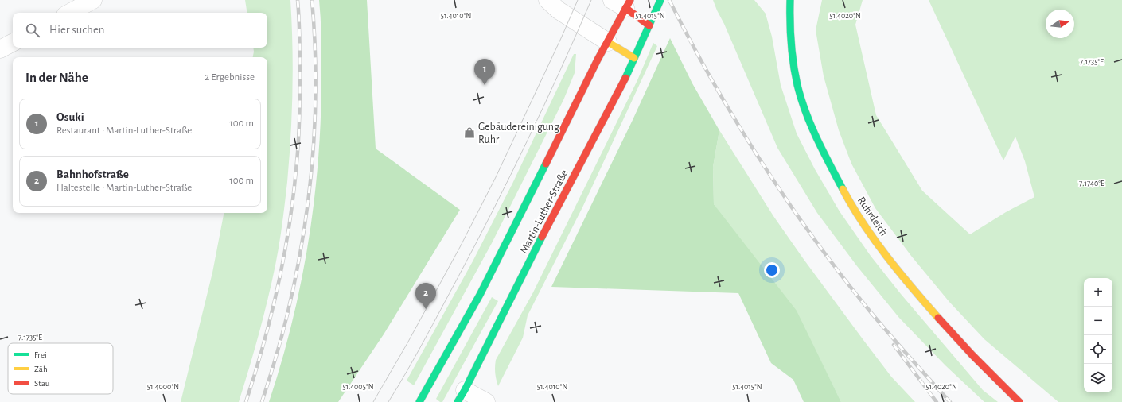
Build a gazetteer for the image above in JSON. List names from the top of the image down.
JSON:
{
  "streets": {
    "main road": ["Martin-Luther-Straße", "Ruhrdeich"]
  },
  "places": {
    "shop": ["Gebäudereinigung Ruhr"]
  },
  "legend": ["Frei", "Zäh", "Stau"],
  "north": "right",
  "page": {
    "search": "Hier suchen",
    "heading": ["In der Nähe", "2 Ergebnisse"],
    "pins": ["1", "2"],
    "list": [
      {
        "mark": "1",
        "name": "Osuki",
        "note": "Restaurant · Martin-Luther-Straße",
        "value": "100 m"
      },
      {
        "mark": "2",
        "name": "Bahnhofstraße",
        "note": "Haltestelle · Martin-Luther-Straße",
        "value": "100 m"
      }
    ],
    "map_buttons": ["+", "−"]
  },
  "coordinates": [
    "51.4010°N",
    "51.4015°N",
    "51.4020°N",
    "7.1735°E",
    "7.1740°E",
    "51.4000°N",
    "51.4005°N"
  ]
}
